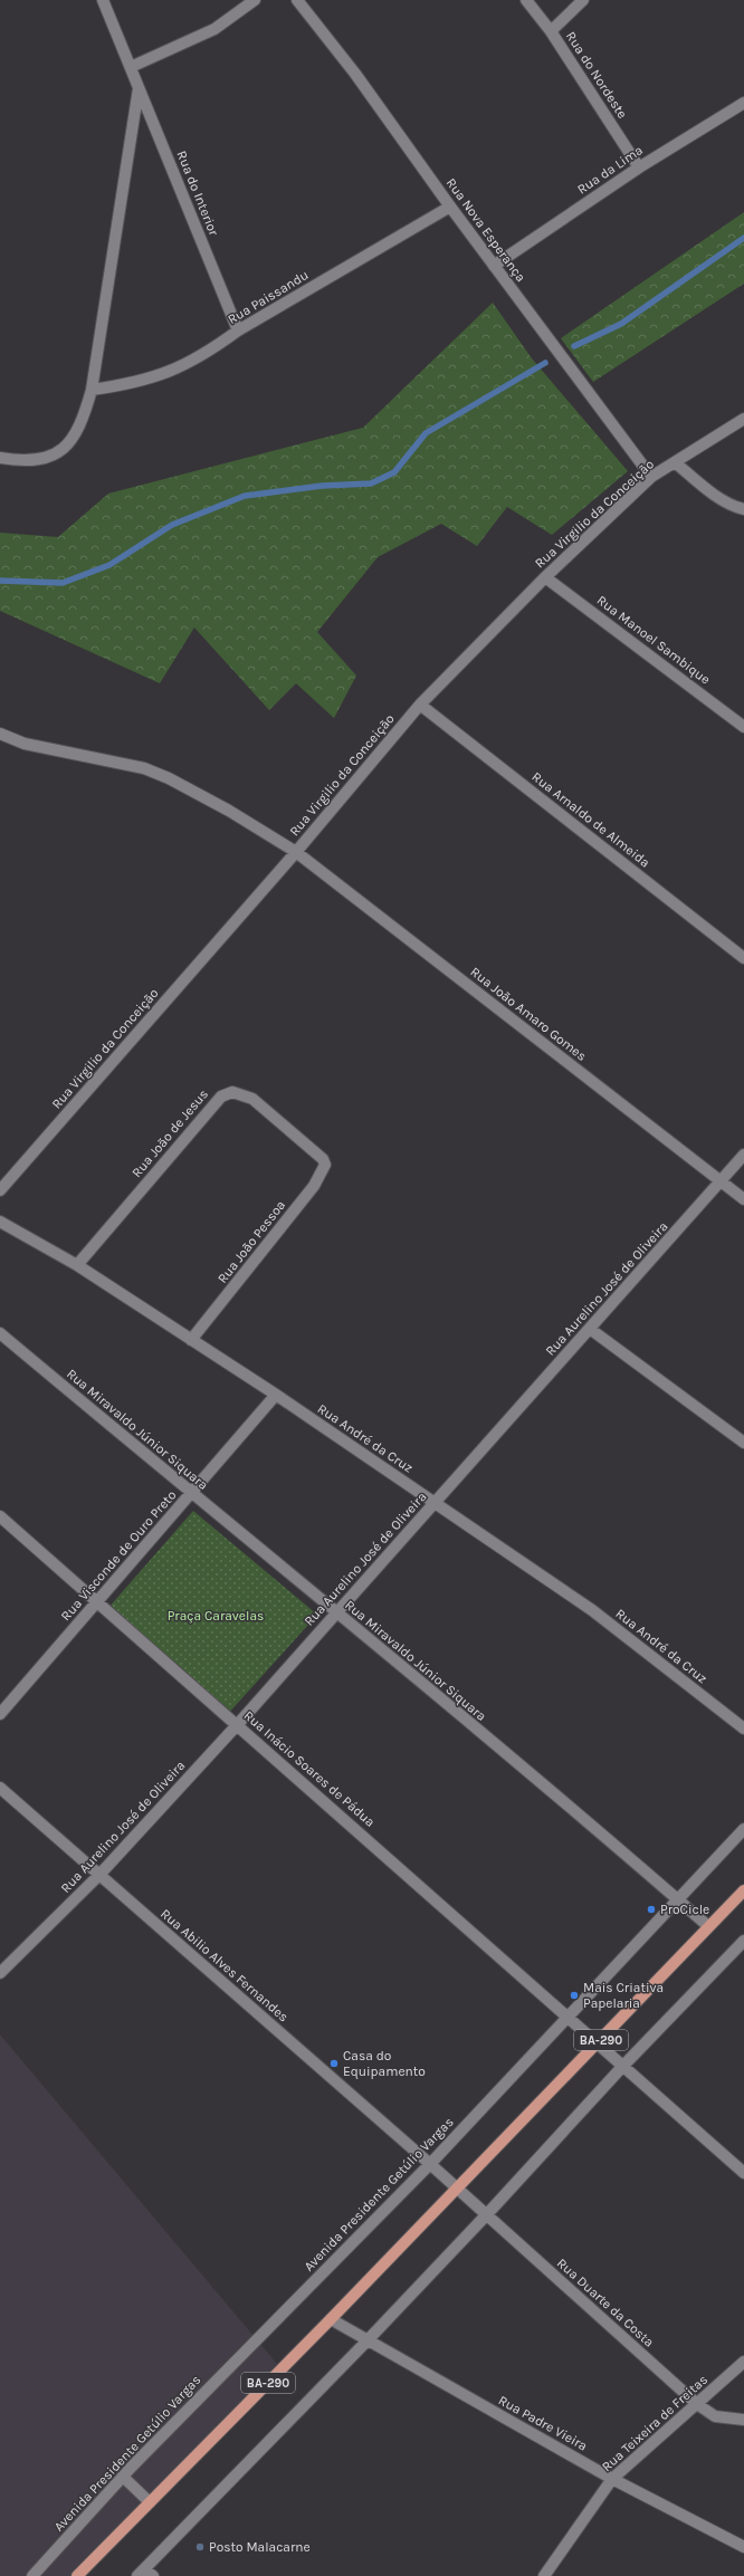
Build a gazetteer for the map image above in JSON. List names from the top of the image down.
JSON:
{
  "streets": {
    "main road": ["BA-290"],
    "street": [
      "Rua do Nordeste",
      "Rua da Lima",
      "Rua do Interior",
      "Rua Nova Esperança",
      "Rua Paissandu",
      "Rua Virgilio da Conceição",
      "Rua Manoel Sambique",
      "Rua Arnaldo de Almeida",
      "Rua João Amaro Gomes",
      "Rua João de Jesus",
      "Rua João Pessoa",
      "Rua Aurelino José de Oliveira",
      "Rua Miravaldo Júnior Siquara",
      "Rua André da Cruz",
      "Rua Visconde de Ouro Preto",
      "Rua Inácio Soares de Pádua",
      "Rua Abilio Alves Fernandes",
      "Avenida Presidente Getúlio Vargas",
      "Rua Duarte da Costa",
      "Rua Padre Vieira",
      "Rua Teixeira de Freitas"
    ]
  },
  "crossings": [
    ["Rua do Nordeste", "Rua da Lima"],
    ["Rua da Lima", "Rua Nova Esperança"],
    ["Rua do Interior", "Rua Paissandu"],
    ["Rua Nova Esperança", "Rua Paissandu"],
    ["Rua Nova Esperança", "Rua Virgilio da Conceição"],
    ["Rua Virgilio da Conceição", "Rua Manoel Sambique"],
    ["Rua Virgilio da Conceição", "Rua Arnaldo de Almeida"],
    ["Rua Virgilio da Conceição", "Rua João Amaro Gomes"],
    ["Rua João Amaro Gomes", "Rua Aurelino José de Oliveira"],
    ["Rua João de Jesus", "Rua João Pessoa"],
    ["Rua João de Jesus", "Rua André da Cruz"],
    ["Rua João Pessoa", "Rua André da Cruz"],
    ["Rua Aurelino José de Oliveira", "Rua Miravaldo Júnior Siquara"],
    ["Rua Aurelino José de Oliveira", "Rua André da Cruz"],
    ["Rua Aurelino José de Oliveira", "Rua Inácio Soares de Pádua"],
    ["Rua Aurelino José de Oliveira", "Rua Abilio Alves Fernandes"],
    ["Rua Miravaldo Júnior Siquara", "Rua Visconde de Ouro Preto"],
    ["Rua Miravaldo Júnior Siquara", "BA-290"],
    ["Rua Miravaldo Júnior Siquara", "Avenida Presidente Getúlio Vargas"],
    ["Rua André da Cruz", "Rua Visconde de Ouro Preto"],
    ["Rua Visconde de Ouro Preto", "Rua Inácio Soares de Pádua"],
    ["Rua Inácio Soares de Pádua", "BA-290"],
    ["Rua Inácio Soares de Pádua", "Avenida Presidente Getúlio Vargas"],
    ["Rua Abilio Alves Fernandes", "BA-290"],
    ["Rua Abilio Alves Fernandes", "Avenida Presidente Getúlio Vargas"],
    ["Rua Abilio Alves Fernandes", "Rua Duarte da Costa"],
    ["BA-290", "Rua Duarte da Costa"],
    ["BA-290", "Rua Padre Vieira"],
    ["Rua Duarte da Costa", "Rua Teixeira de Freitas"],
    ["Rua Padre Vieira", "Rua Teixeira de Freitas"]
  ],
  "parks": ["Praça Caravelas"],
  "places": [
    "ProCicle",
    "Mais Criativa Papelaria",
    "Casa do Equipamento",
    "Posto Malacarne"
  ]
}
